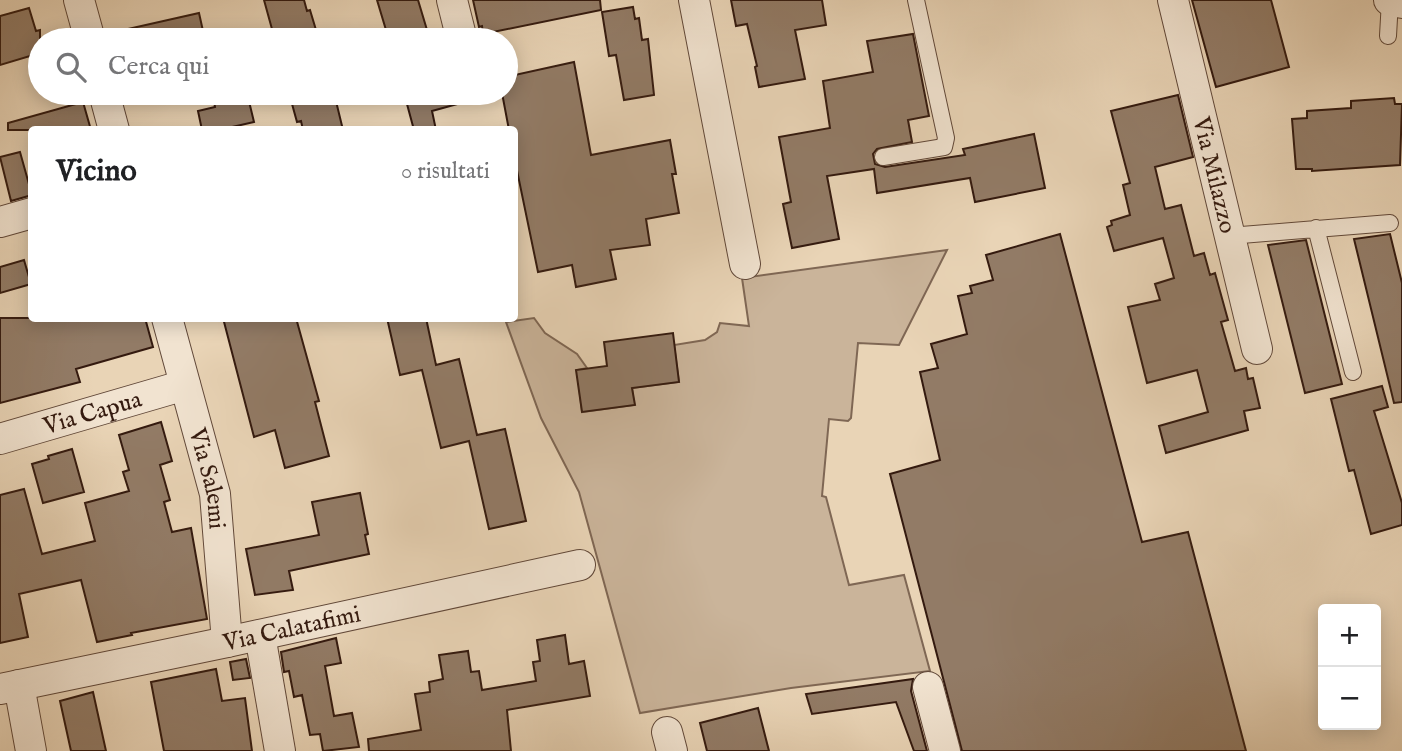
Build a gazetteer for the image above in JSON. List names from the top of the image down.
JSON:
{
  "streets": {
    "street": [
      "Via Milazzo",
      "Via Capua",
      "Via Salemi",
      "Via Calatafimi"
    ]
  },
  "crossings": [
    ["Via Capua", "Via Salemi"],
    ["Via Salemi", "Via Calatafimi"]
  ],
  "page": {
    "search": "Cerca qui",
    "heading": ["Vicino", "0 risultati"],
    "map_buttons": ["+", "−"]
  }
}
